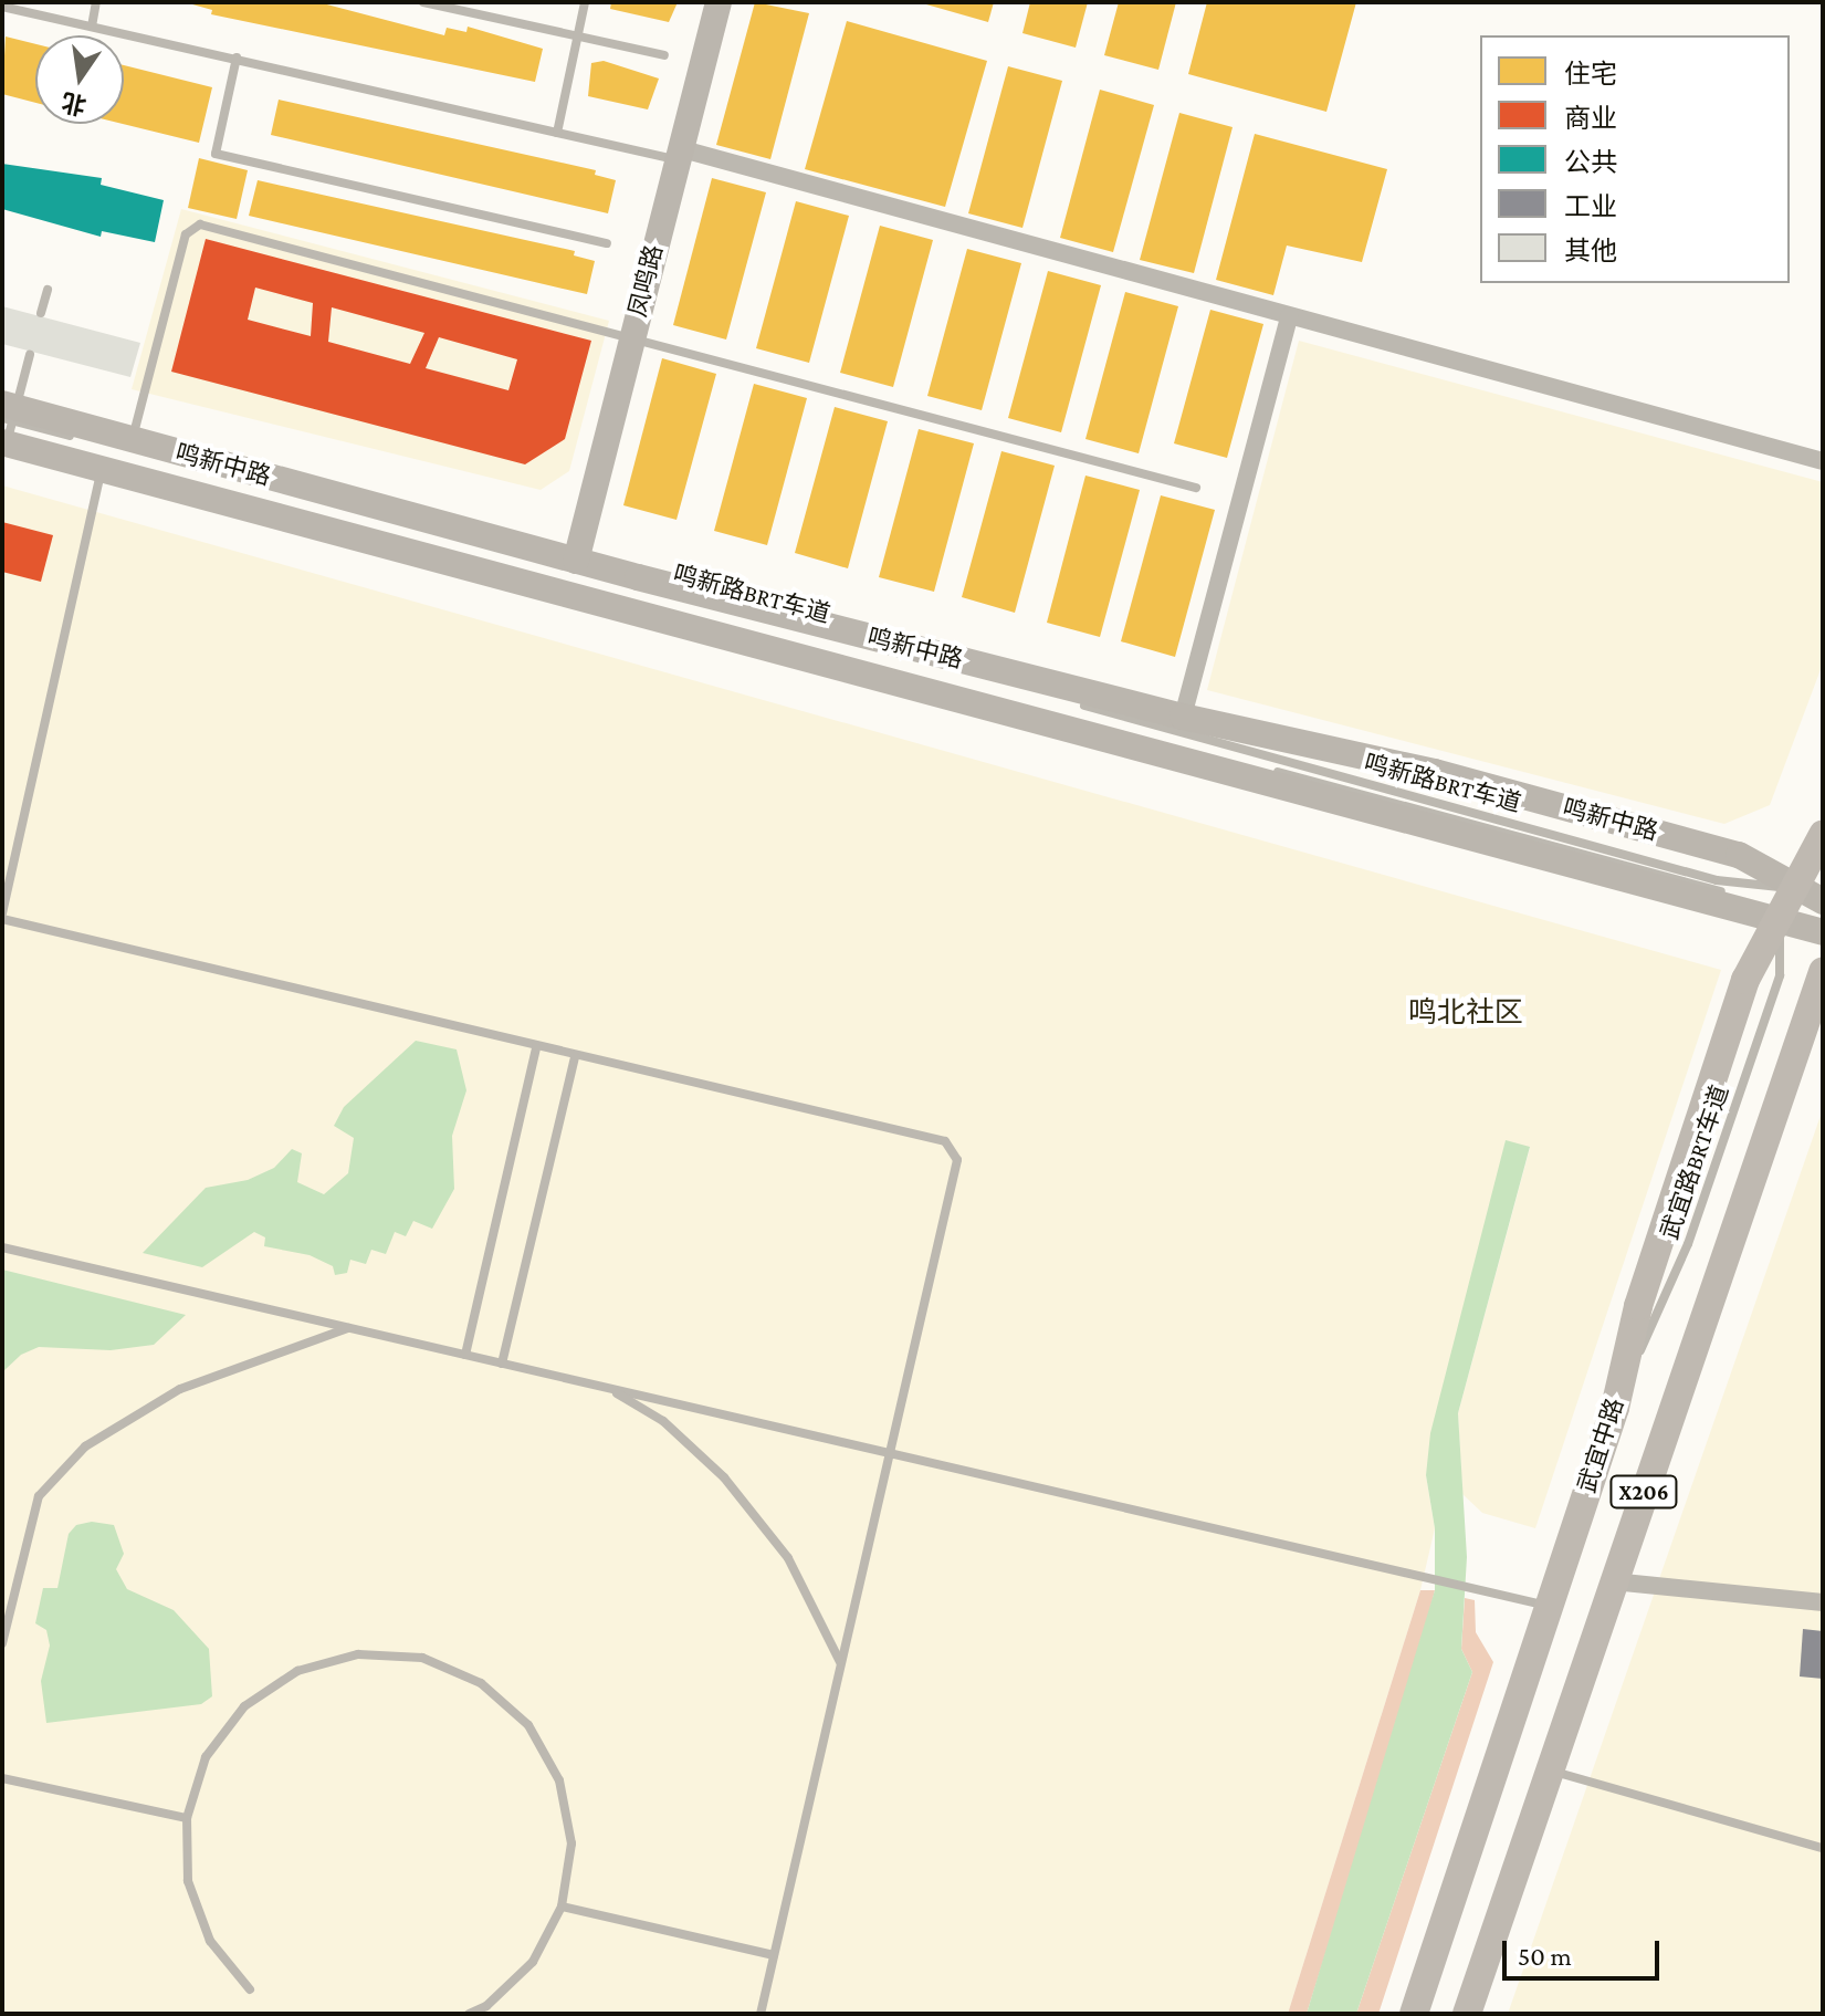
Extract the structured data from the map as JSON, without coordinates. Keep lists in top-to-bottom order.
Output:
{
  "streets": {
    "main road": [
      "凤鸣路",
      "鸣新中路",
      "武宜中路",
      "X206"
    ],
    "lane": ["鸣新路BRT车道"]
  },
  "crossings": [
    ["凤鸣路", "鸣新中路"],
    ["鸣新中路", "鸣新路BRT车道"],
    ["鸣新中路", "武宜中路"],
    ["鸣新路BRT车道", "武宜中路"]
  ],
  "districts": ["鸣北社区"],
  "legend": [
    "住宅",
    "商业",
    "公共",
    "工业",
    "其他"
  ],
  "scale_bar": "50 m",
  "north": "bottom"
}
